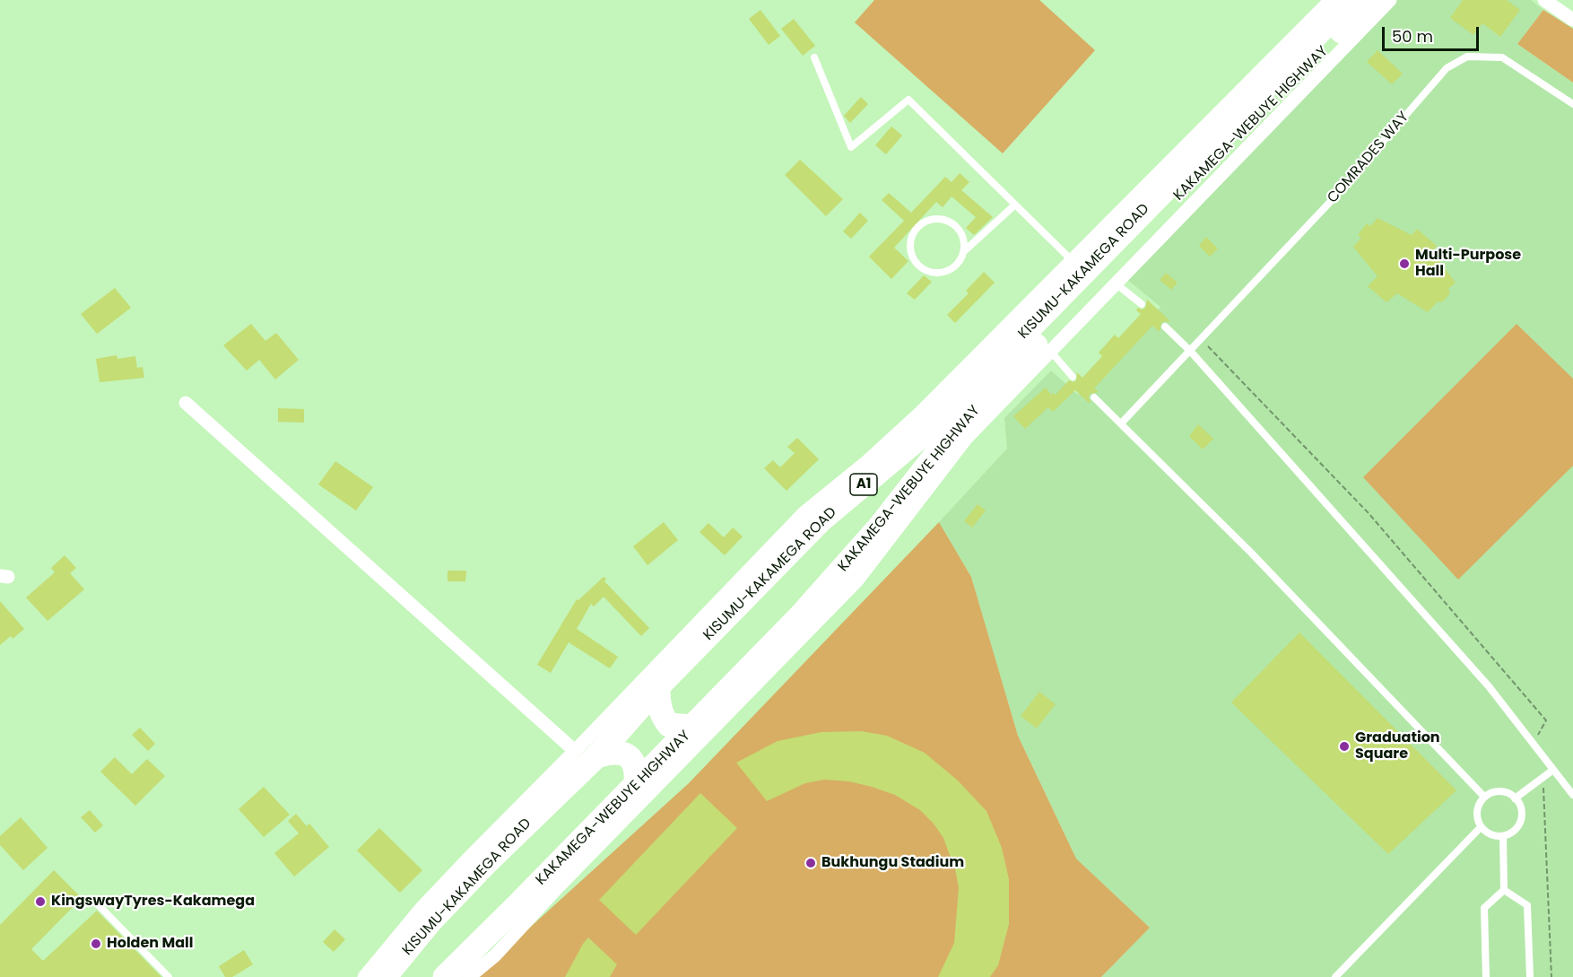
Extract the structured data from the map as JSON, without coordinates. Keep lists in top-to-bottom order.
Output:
{
  "streets": {
    "highway": ["KAKAMEGA-WEBUYE HIGHWAY", "KISUMU-KAKAMEGA ROAD", "A1"],
    "lane": ["COMRADES WAY"]
  },
  "places": [
    "Multi-Purpose Hall",
    "Graduation Square",
    "Bukhungu Stadium",
    "KingswayTyres-Kakamega",
    "Holden Mall"
  ],
  "scale_bar": "50 m"
}
